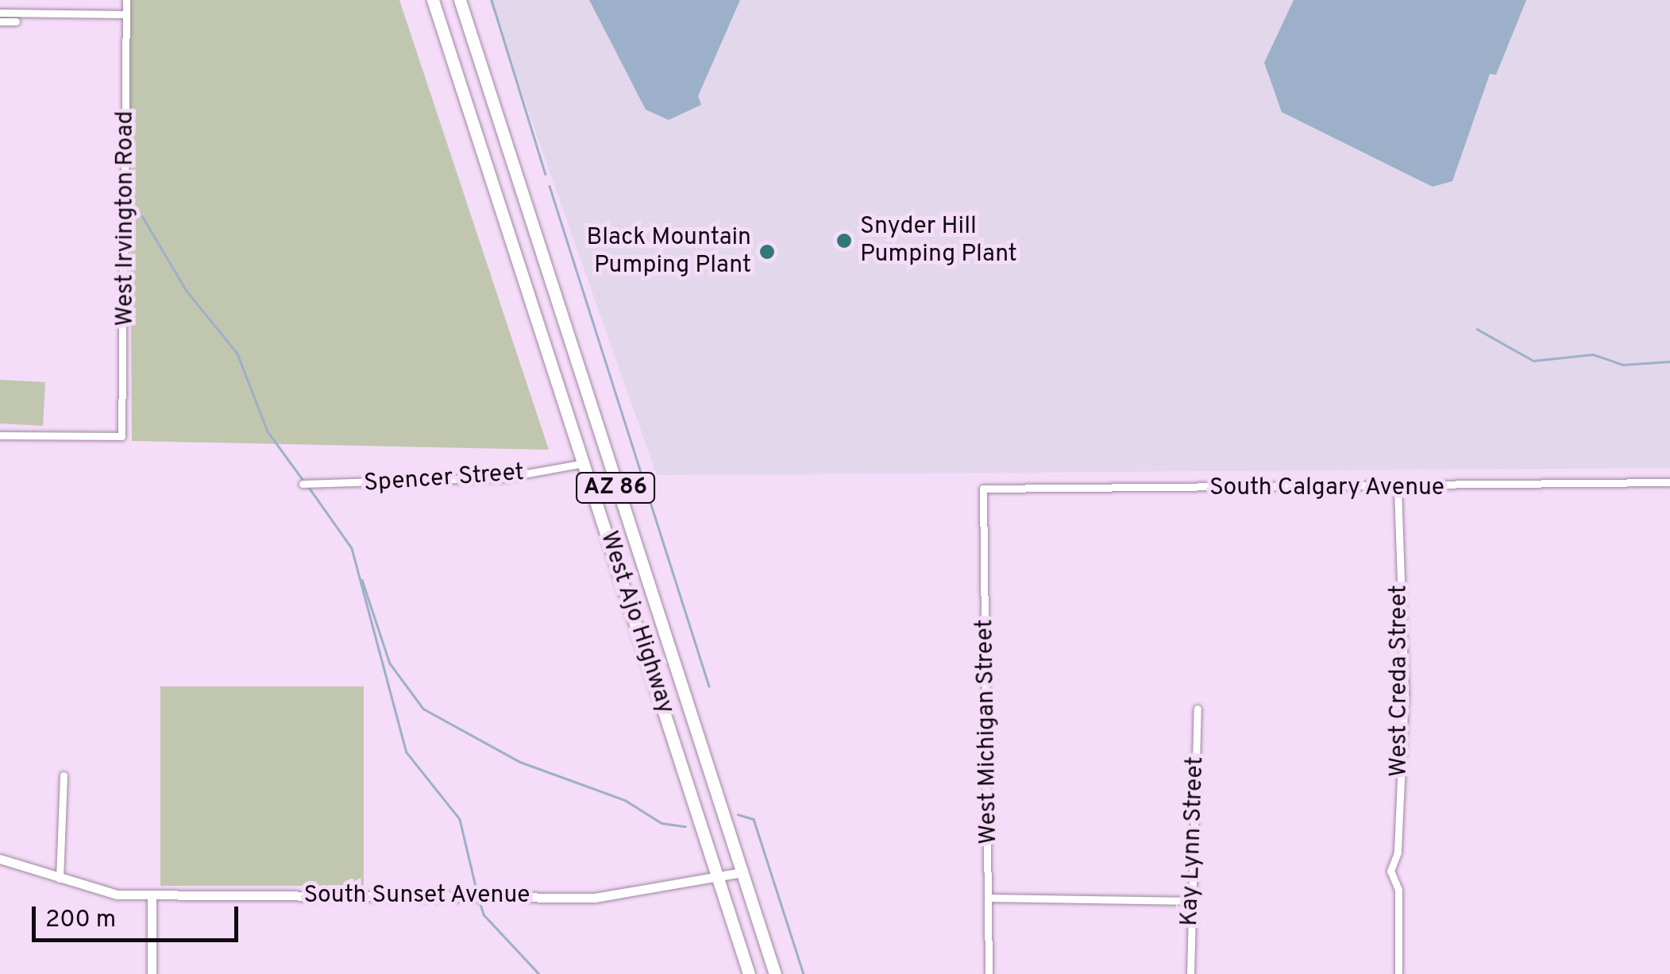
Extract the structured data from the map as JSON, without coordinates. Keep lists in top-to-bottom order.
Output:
{
  "streets": {
    "main road": ["AZ 86", "West Ajo Highway"],
    "street": [
      "West Irvington Road",
      "Spencer Street",
      "South Calgary Avenue",
      "West Creda Street",
      "West Michigan Street",
      "Kay Lynn Street",
      "South Sunset Avenue"
    ]
  },
  "crossings": [
    ["Spencer Street", "West Ajo Highway"],
    ["South Calgary Avenue", "West Creda Street"],
    ["South Calgary Avenue", "West Michigan Street"],
    ["West Ajo Highway", "South Sunset Avenue"]
  ],
  "places": ["Snyder Hill Pumping Plant", "Black Mountain Pumping Plant"],
  "scale_bar": "200 m"
}
